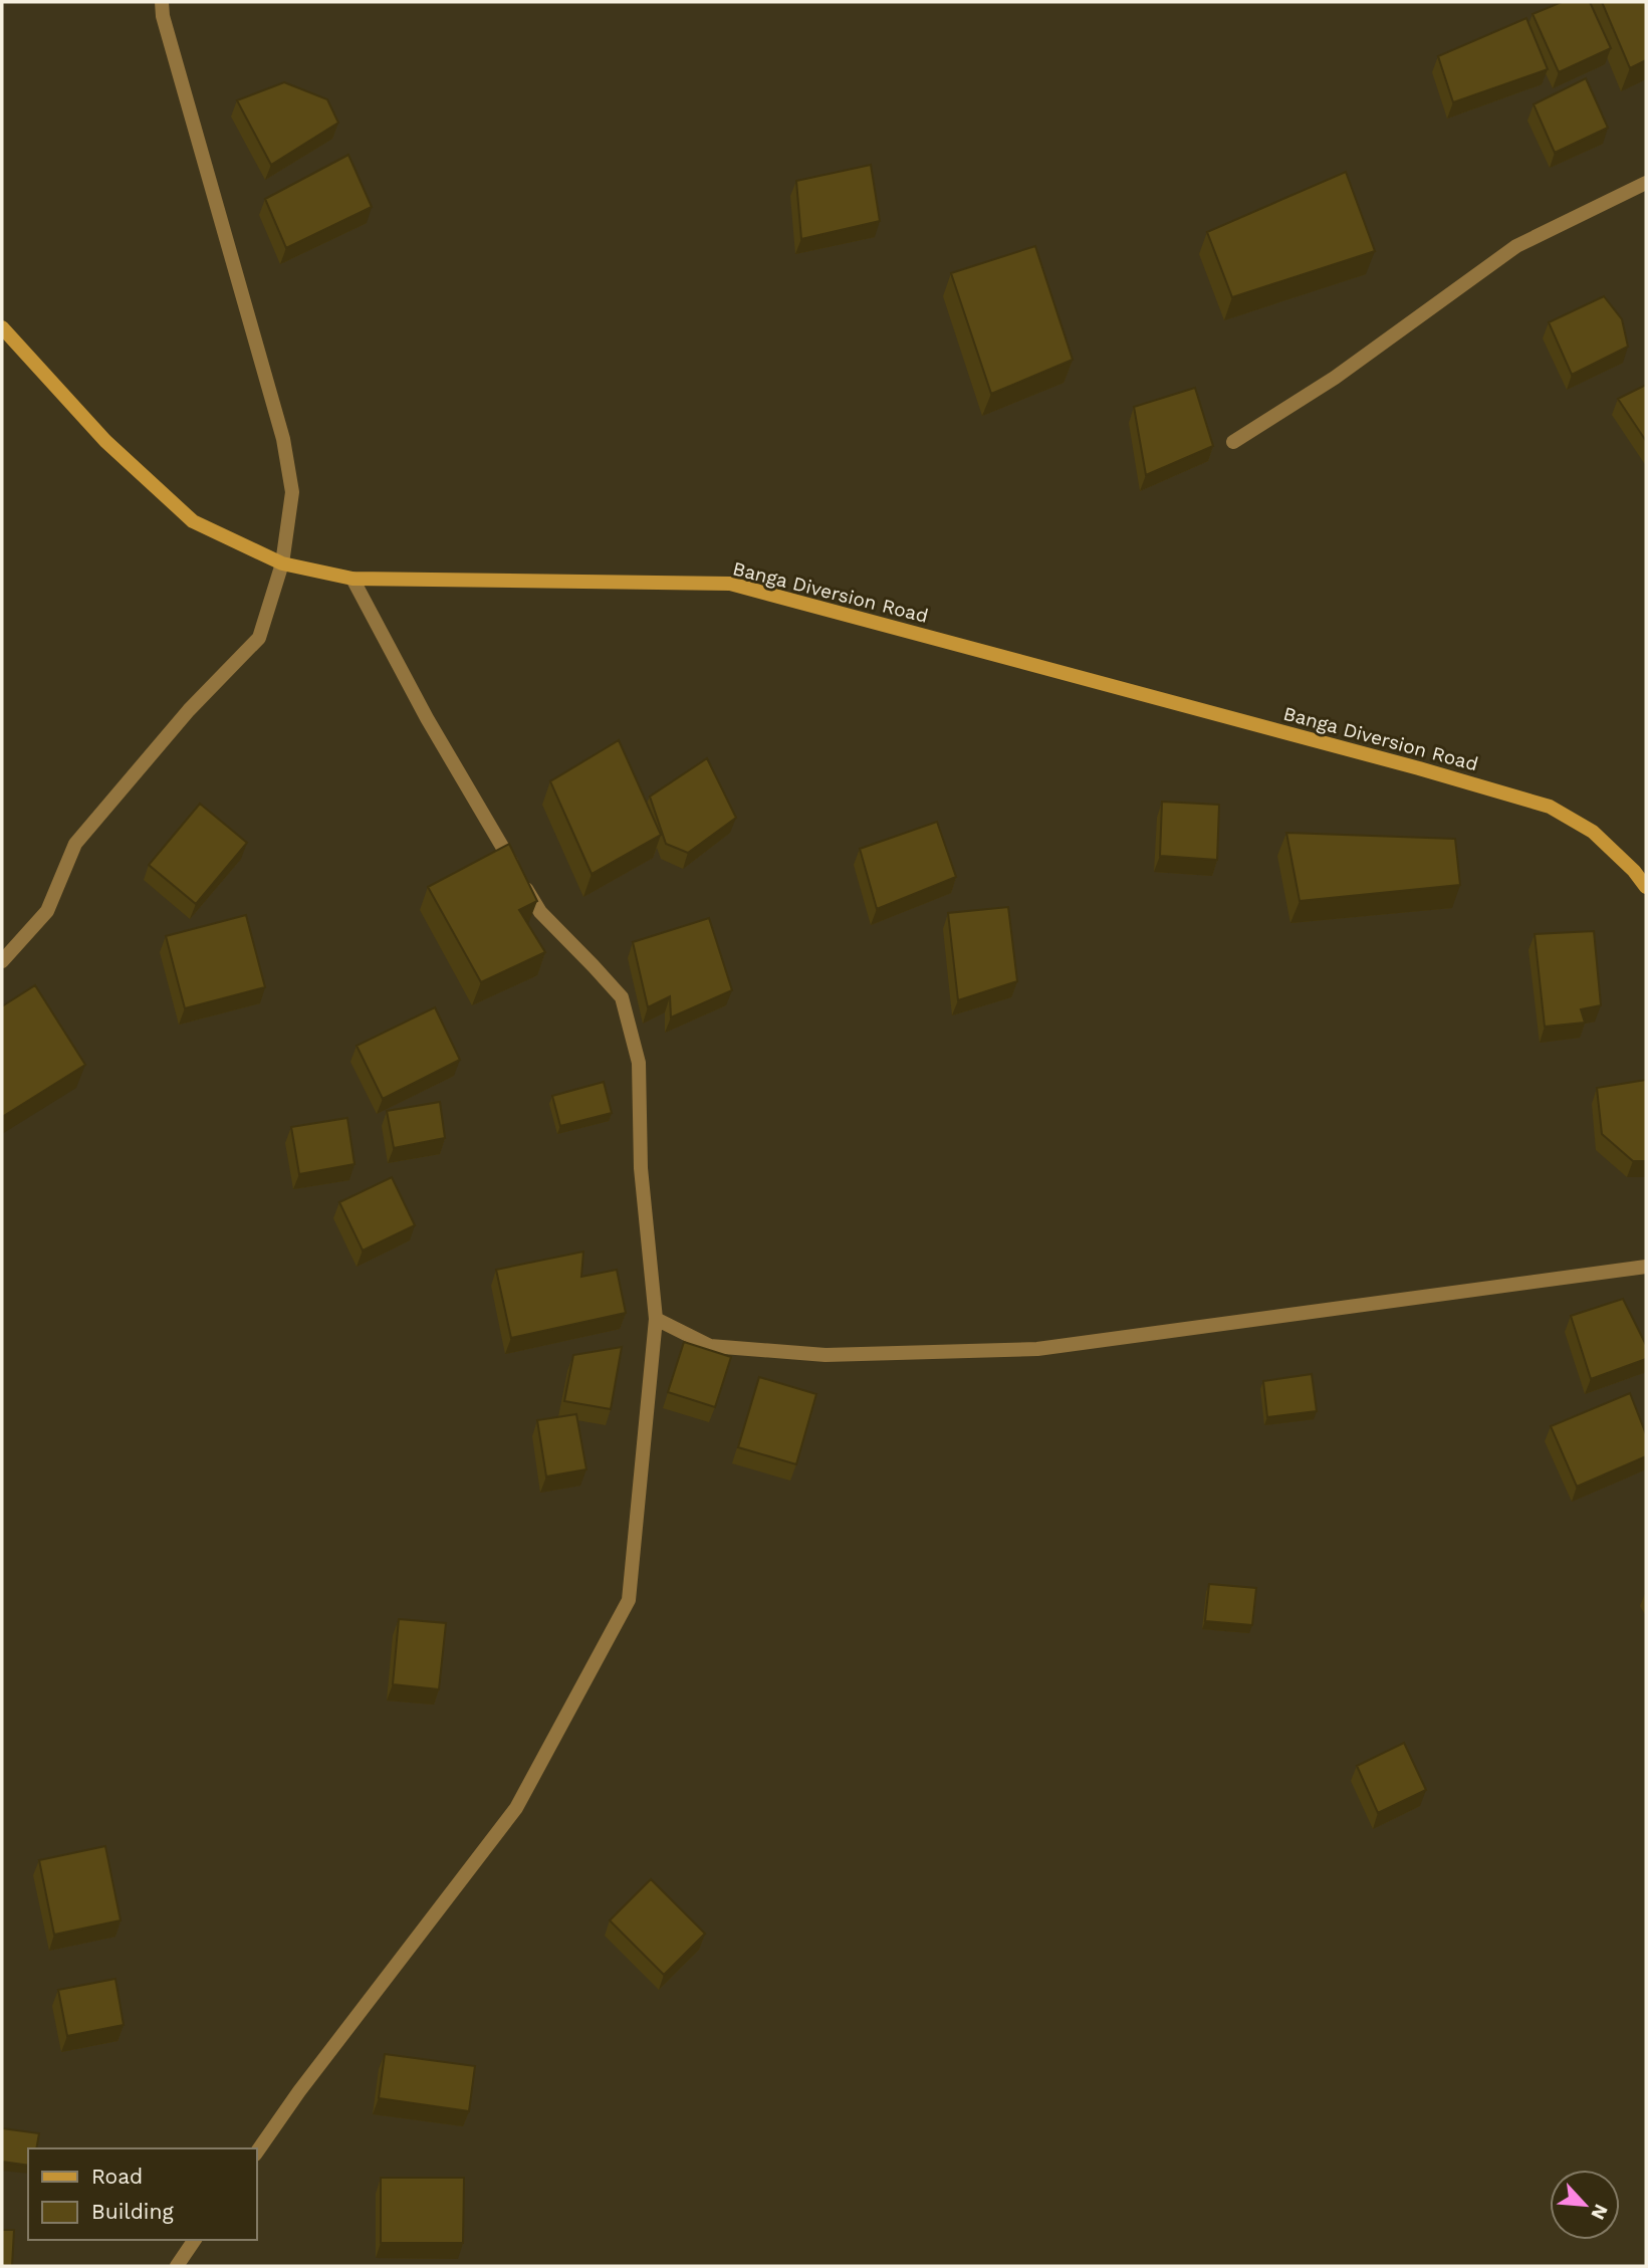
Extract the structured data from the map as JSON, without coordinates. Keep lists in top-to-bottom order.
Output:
{
  "streets": {
    "main road": ["Banga Diversion Road"]
  },
  "legend": ["Road", "Building"],
  "north": "bottom right"
}
